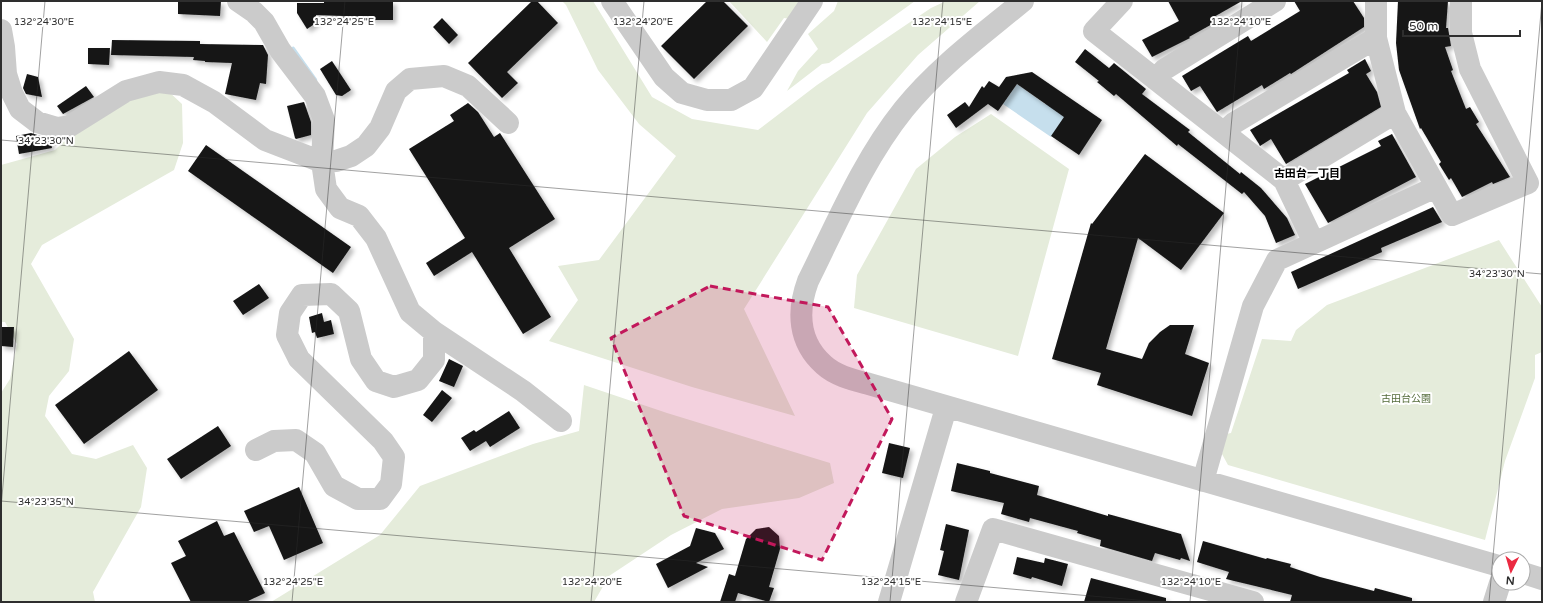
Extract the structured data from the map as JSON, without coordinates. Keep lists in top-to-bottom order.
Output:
{
  "districts": ["古田台一丁目"],
  "parks": ["古田台公園"],
  "scale_bar": "50 m",
  "north": "bottom",
  "coordinates": [
    "132°24'30\"E",
    "132°24'20\"E",
    "132°24'10\"E",
    "132°24'25\"E",
    "132°24'15\"E",
    "34°23'30\"N",
    "34°23'35\"N"
  ]
}
